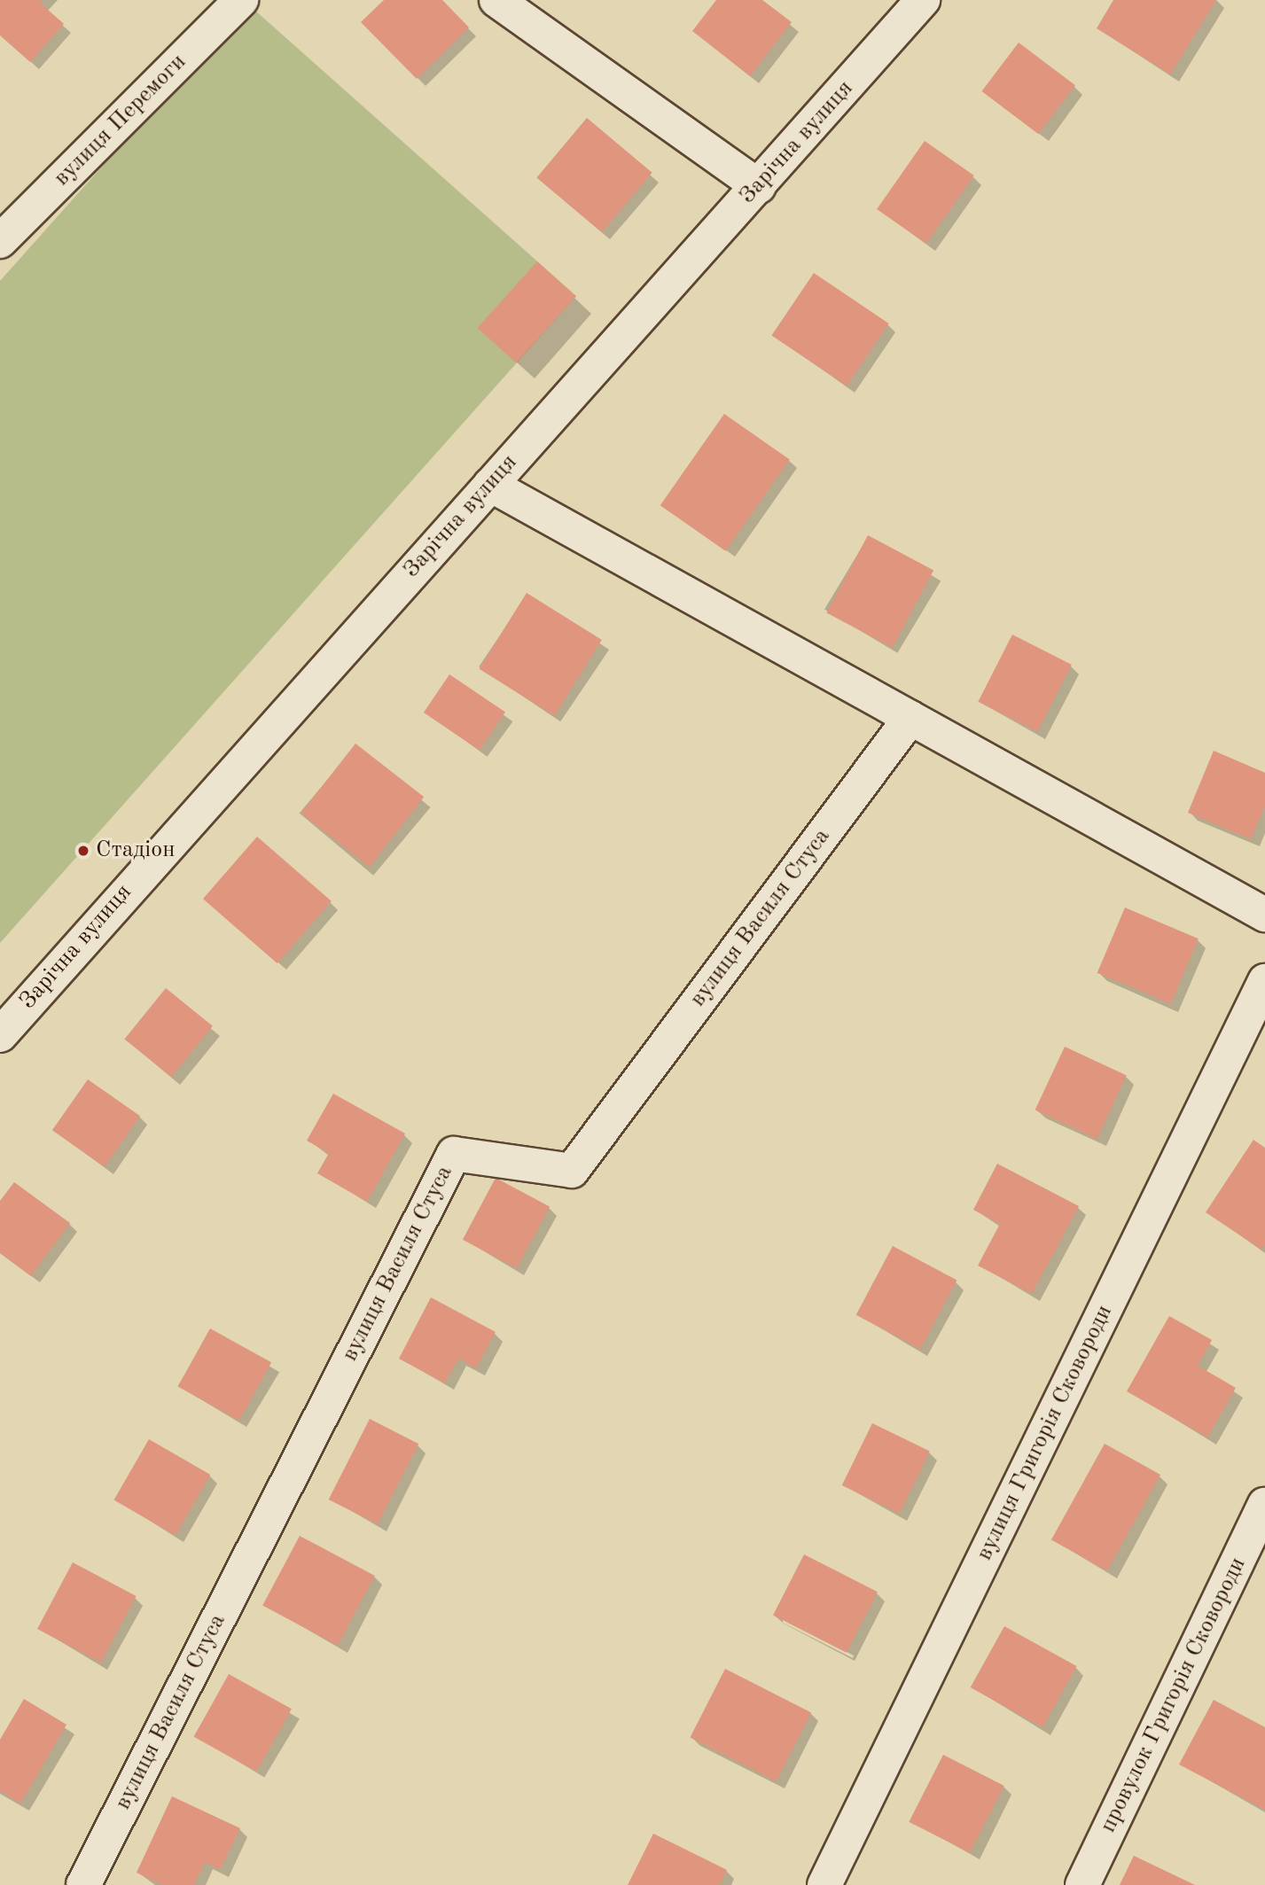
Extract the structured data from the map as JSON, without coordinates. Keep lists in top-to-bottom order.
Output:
{
  "streets": {
    "street": [
      "вулиця Перемоги",
      "Зарічна вулиця",
      "вулиця Василя Стуса",
      "вулиця Григорія Сковороди",
      "провулок Григорія Сковороди"
    ]
  },
  "places": ["Стадіон"]
}
